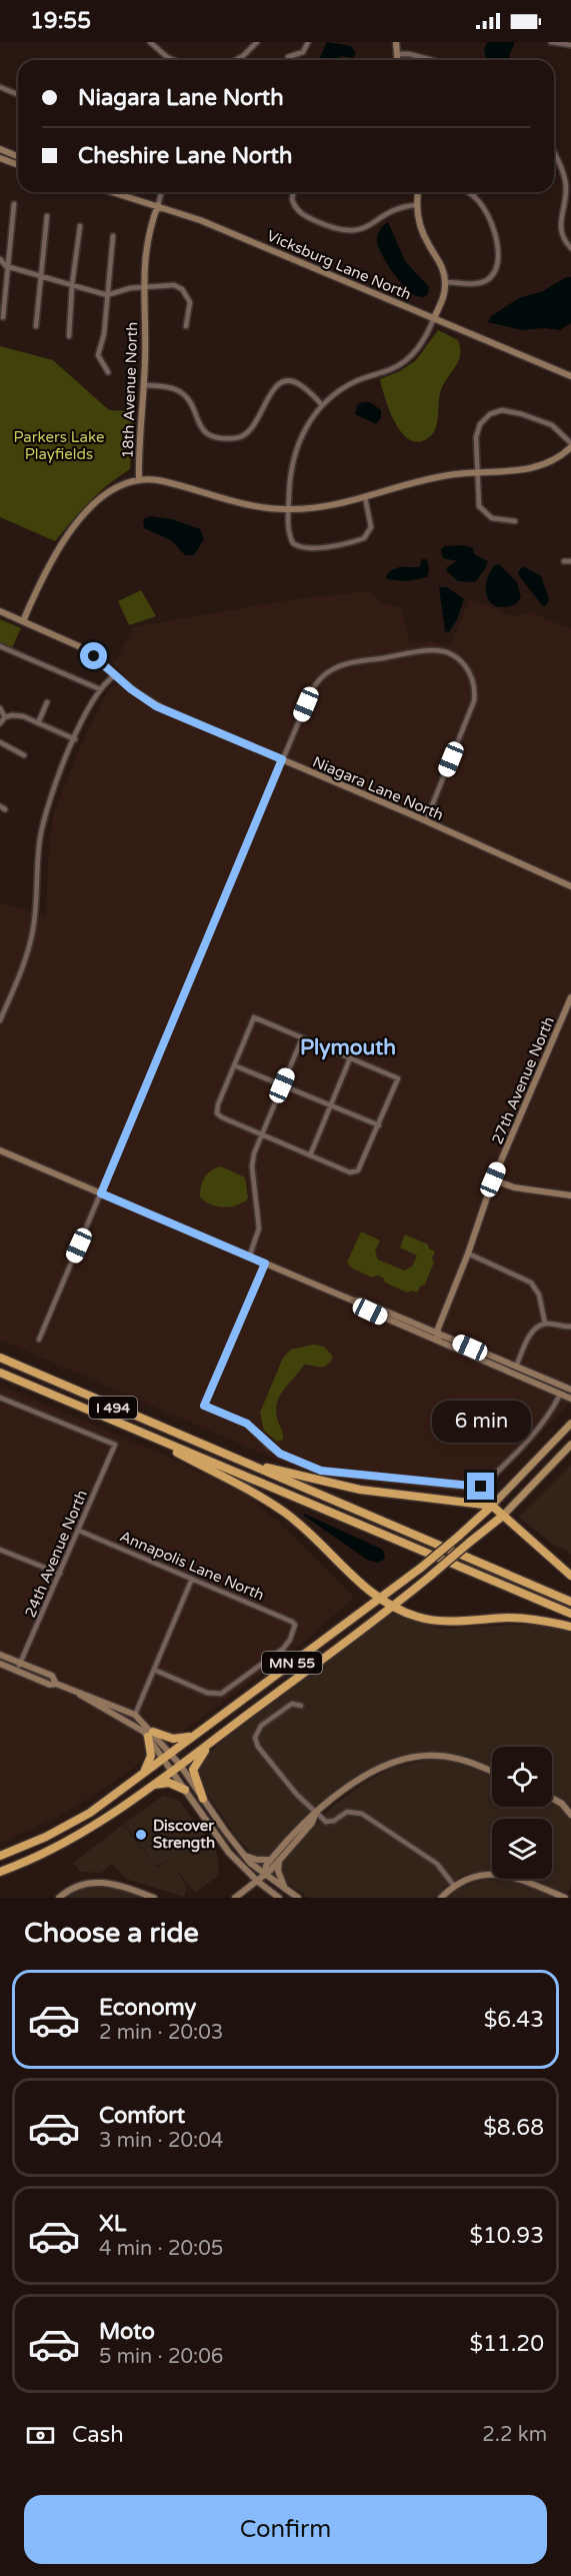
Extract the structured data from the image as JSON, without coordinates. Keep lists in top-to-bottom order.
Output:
{
  "streets": {
    "highway": ["I 494", "MN 55"],
    "street": [
      "Vicksburg Lane North",
      "18th Avenue North",
      "Niagara Lane North",
      "27th Avenue North",
      "24th Avenue North",
      "Annapolis Lane North"
    ]
  },
  "crossings": [
    ["Vicksburg Lane North", "18th Avenue North"],
    ["18th Avenue North", "Niagara Lane North"],
    ["24th Avenue North", "Annapolis Lane North"]
  ],
  "districts": ["Plymouth"],
  "parks": ["Parkers Lake Playfields"],
  "places": ["Discover Strength"],
  "page": {
    "status": "19:55",
    "banner": ["Niagara Lane North", "Cheshire Lane North"],
    "bubble": "6 min",
    "heading": "Choose a ride",
    "list": [
      {
        "name": "Economy",
        "note": "2 min · 20:03",
        "value": "$6.43"
      },
      {
        "name": "Comfort",
        "note": "3 min · 20:04",
        "value": "$8.68"
      },
      {
        "name": "XL",
        "note": "4 min · 20:05",
        "value": "$10.93"
      },
      {
        "name": "Moto",
        "note": "5 min · 20:06",
        "value": "$11.20"
      }
    ],
    "pay": ["Cash", "2.2 km"],
    "buttons": "Confirm"
  }
}
